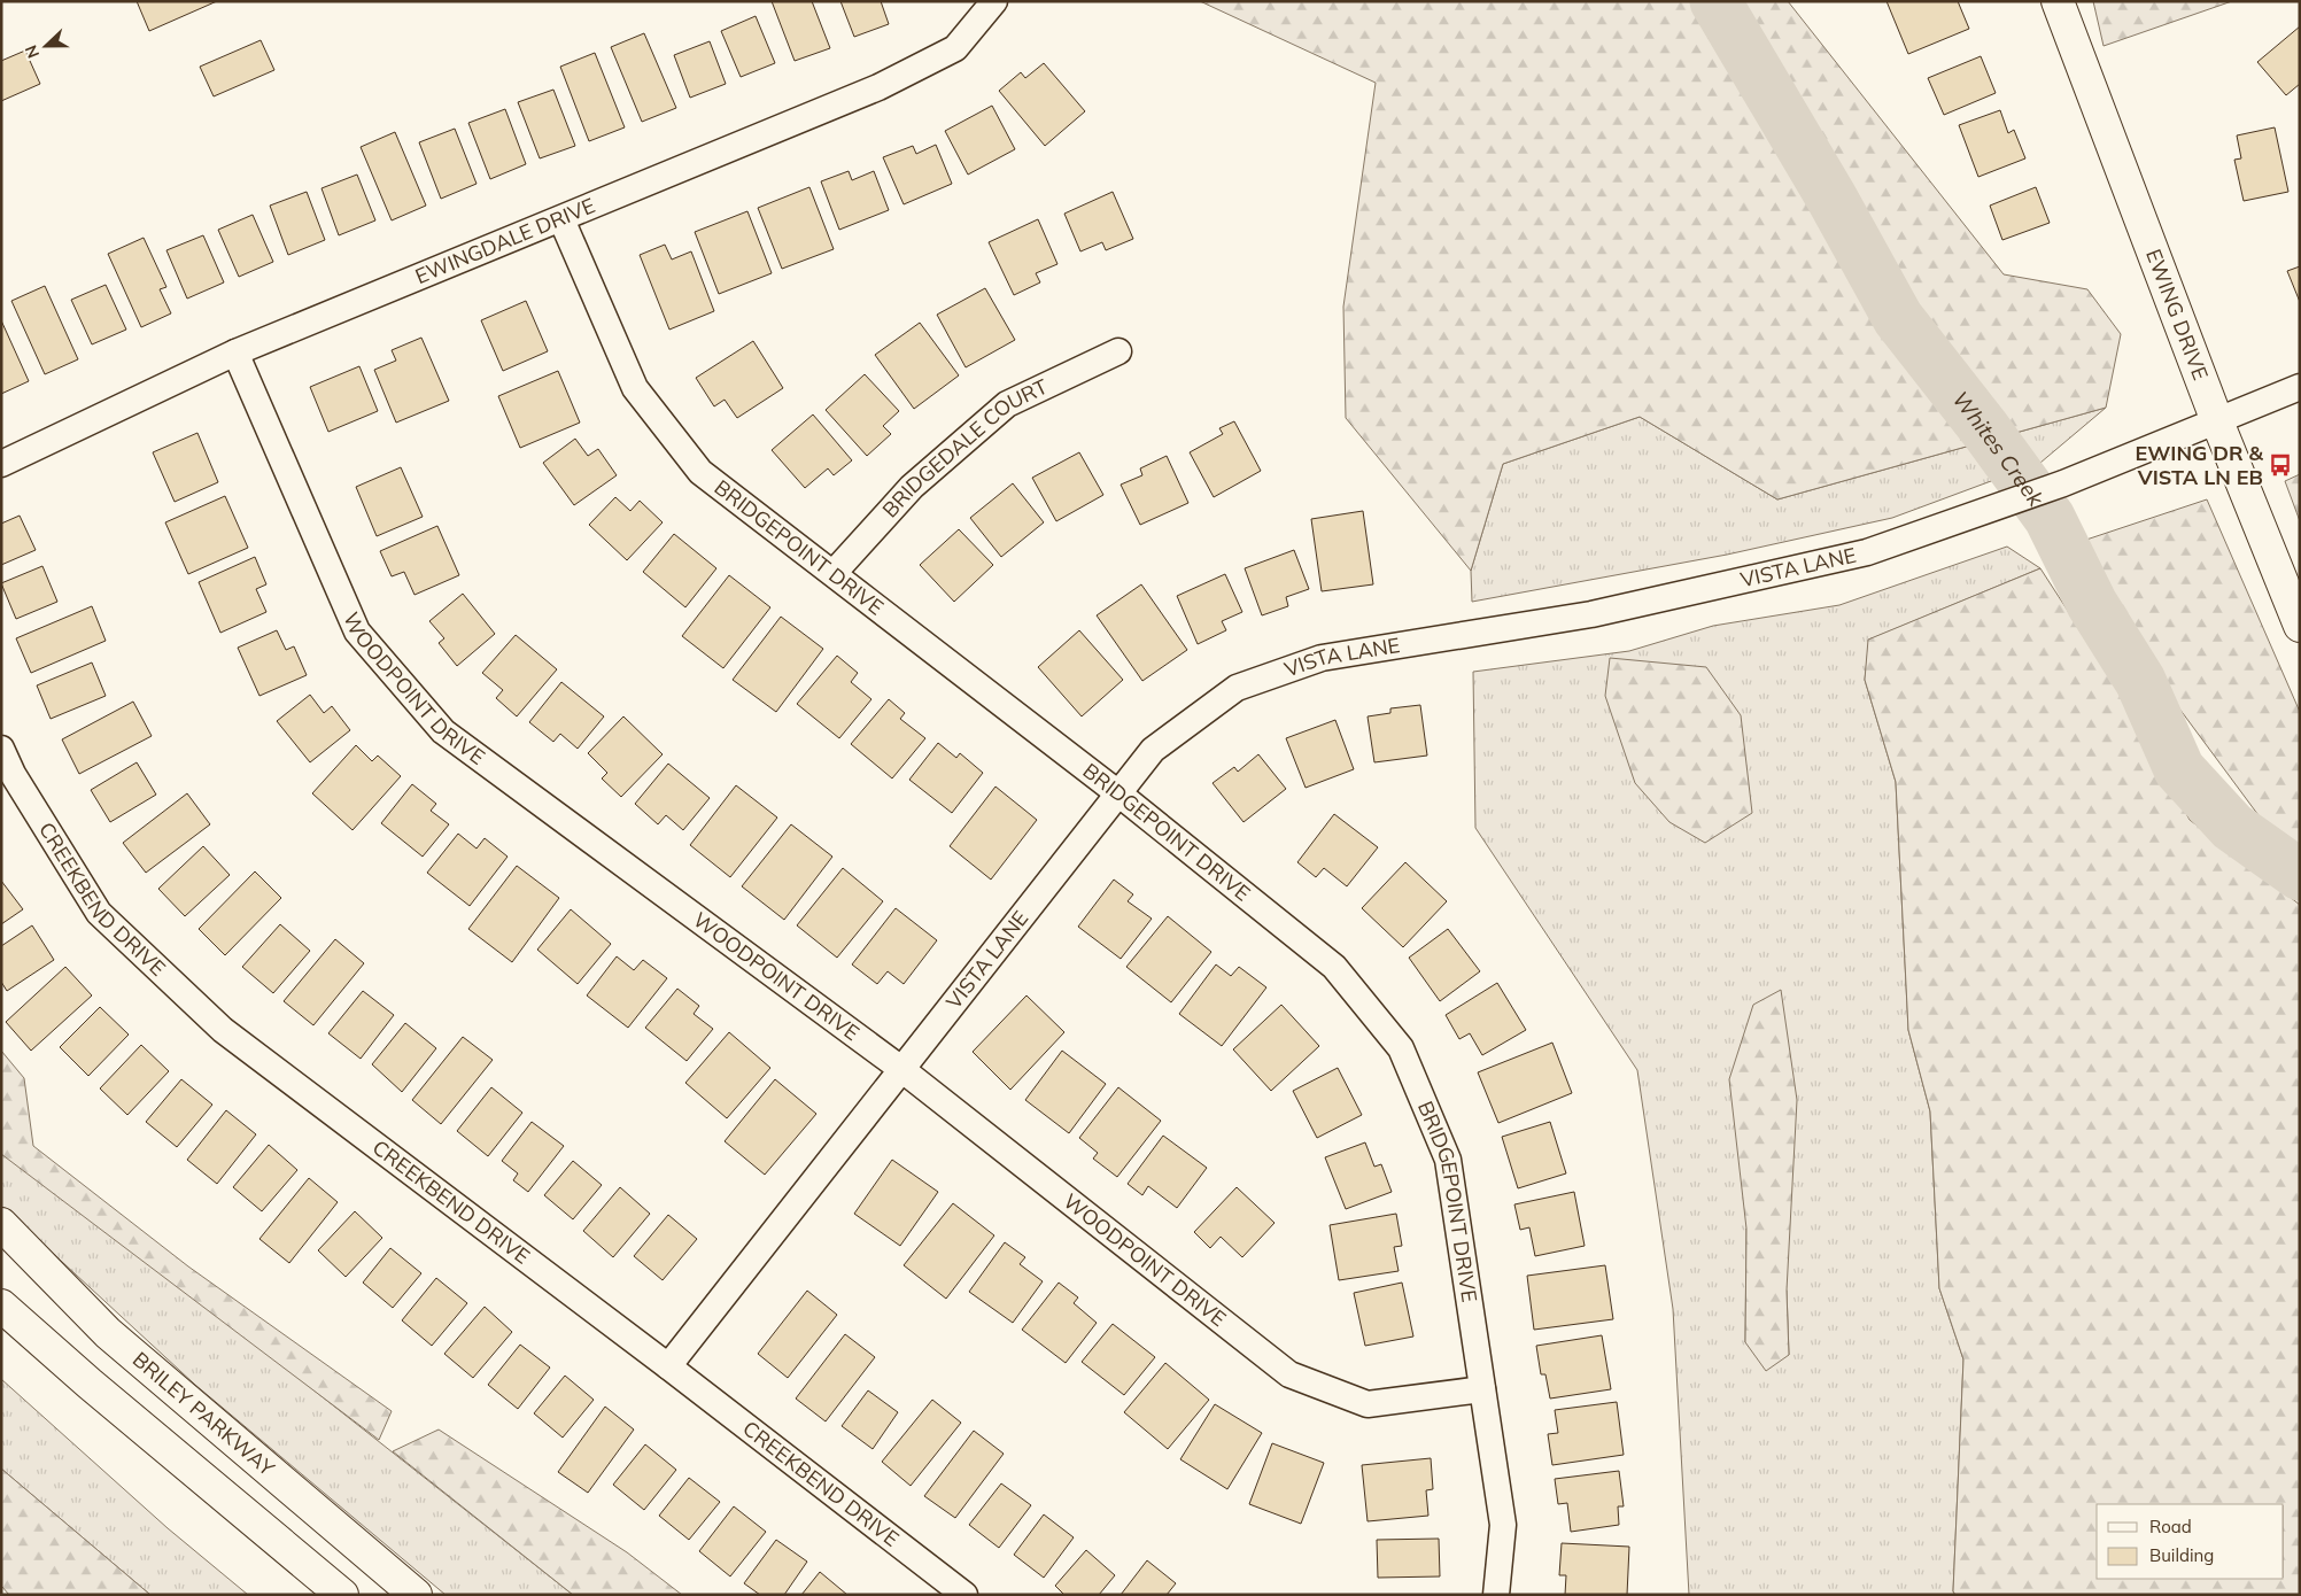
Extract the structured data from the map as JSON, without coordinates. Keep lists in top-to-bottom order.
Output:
{
  "streets": {
    "main road": ["EWING DRIVE", "BRILEY PARKWAY"],
    "street": [
      "EWINGDALE DRIVE",
      "BRIDGEDALE COURT",
      "BRIDGEPOINT DRIVE",
      "VISTA LANE",
      "WOODPOINT DRIVE",
      "CREEKBEND DRIVE"
    ]
  },
  "crossings": [
    ["EWINGDALE DRIVE", "BRIDGEPOINT DRIVE"],
    ["EWINGDALE DRIVE", "WOODPOINT DRIVE"],
    ["EWING DRIVE", "VISTA LANE"],
    ["BRIDGEDALE COURT", "BRIDGEPOINT DRIVE"],
    ["BRIDGEPOINT DRIVE", "VISTA LANE"],
    ["BRIDGEPOINT DRIVE", "WOODPOINT DRIVE"],
    ["VISTA LANE", "WOODPOINT DRIVE"],
    ["VISTA LANE", "CREEKBEND DRIVE"]
  ],
  "water": ["Whites Creek"],
  "places": {
    "bus stop": ["EWING DR & VISTA LN EB"]
  },
  "legend": ["Road", "Building"],
  "north": "left"
}
